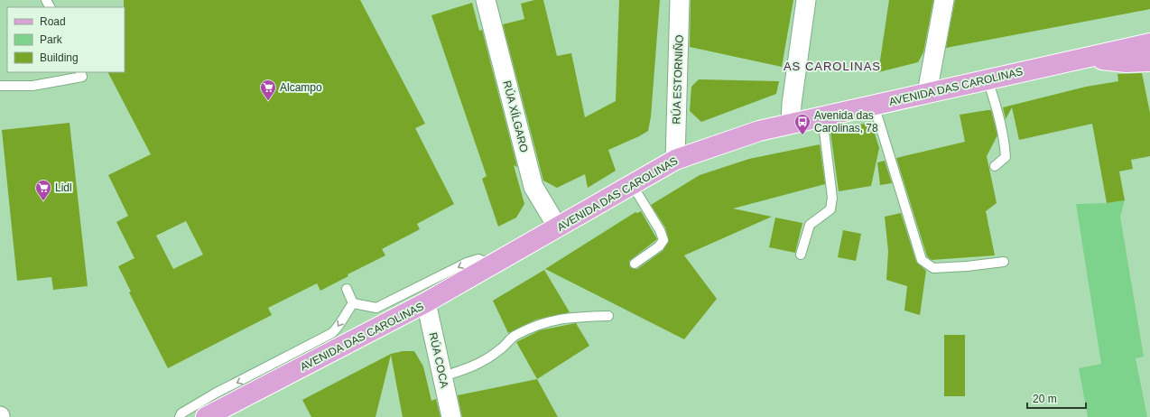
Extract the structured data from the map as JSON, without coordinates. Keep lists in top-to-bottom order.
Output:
{
  "streets": {
    "main road": ["AVENIDA DAS CAROLINAS"],
    "street": ["RÚA ESTORNIÑO", "RÚA XÍLGARO", "RÚA COCA"]
  },
  "crossings": [
    ["RÚA ESTORNIÑO", "AVENIDA DAS CAROLINAS"],
    ["AVENIDA DAS CAROLINAS", "RÚA XÍLGARO"],
    ["AVENIDA DAS CAROLINAS", "RÚA COCA"]
  ],
  "districts": ["AS CAROLINAS"],
  "places": {
    "supermarket": ["Alcampo", "Lidl"],
    "bus stop": ["Avenida das Carolinas, 78"]
  },
  "legend": ["Road", "Park", "Building"],
  "scale_bar": "20 m"
}
